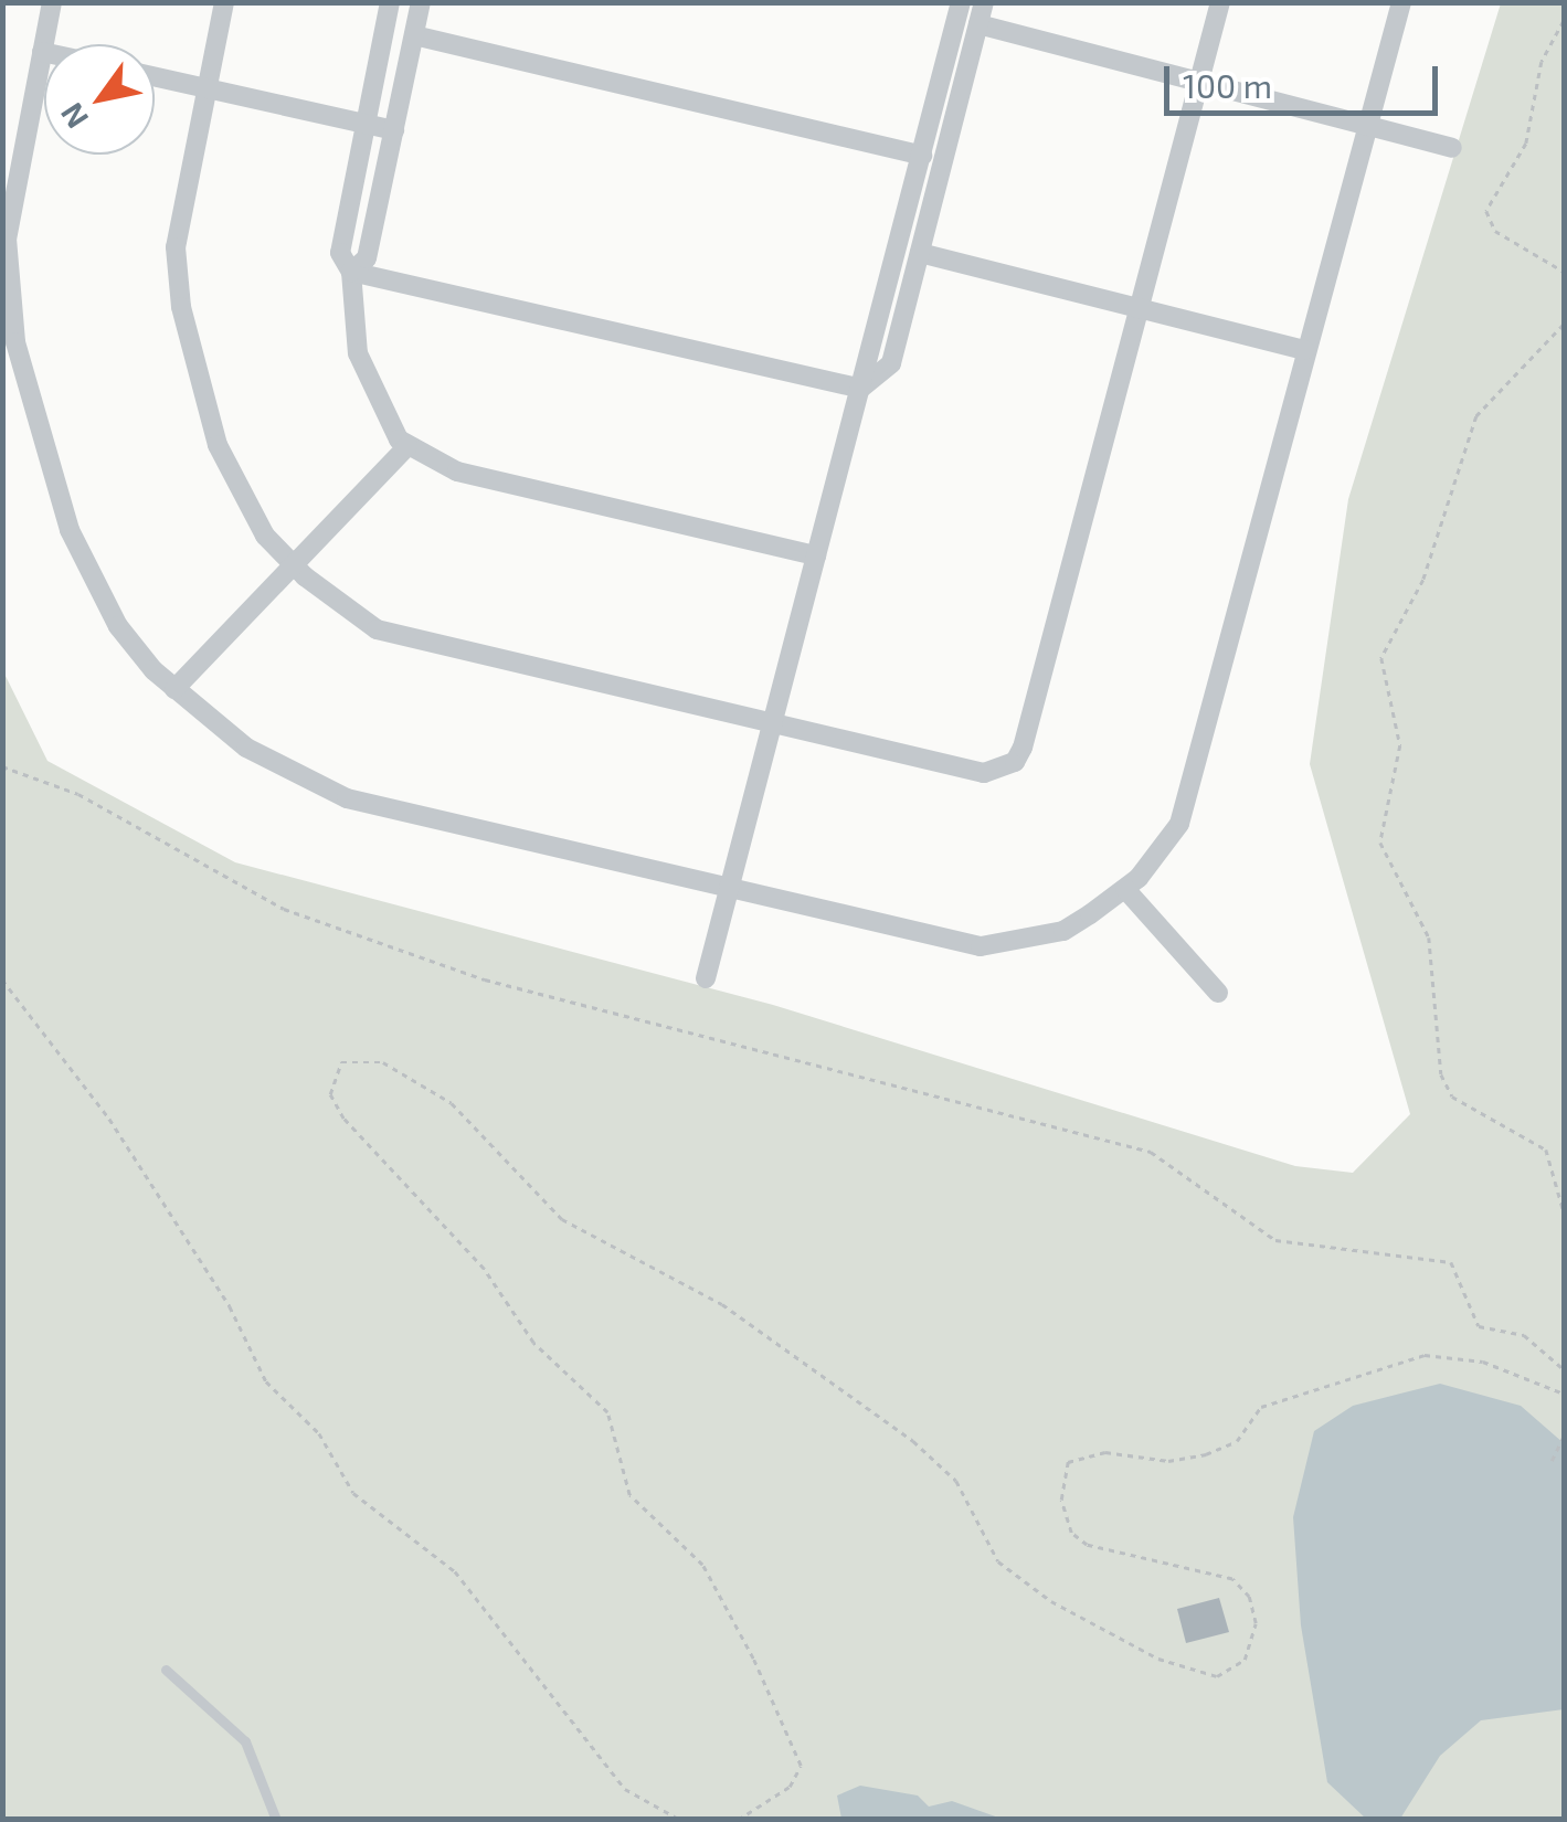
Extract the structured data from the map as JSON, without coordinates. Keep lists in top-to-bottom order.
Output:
{
  "scale_bar": "100 m",
  "north": "bottom left"
}
